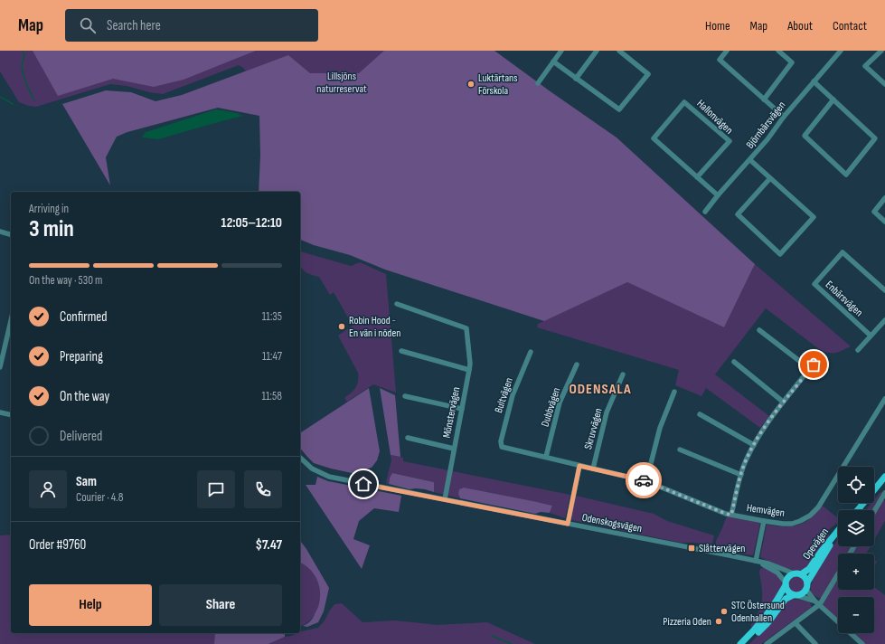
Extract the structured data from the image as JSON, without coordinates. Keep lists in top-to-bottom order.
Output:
{
  "streets": {
    "main road": ["Opevägen"],
    "street": [
      "Hallonvägen",
      "Björnbärsvägen",
      "Enbärsvägen",
      "Bultvägen",
      "Dubbvägen",
      "Mönstervägen",
      "Skruvvägen",
      "Hemvägen",
      "Odenskogsvägen"
    ]
  },
  "crossings": [
    ["Hallonvägen", "Björnbärsvägen"],
    ["Bultvägen", "Hemvägen"],
    ["Dubbvägen", "Hemvägen"],
    ["Mönstervägen", "Odenskogsvägen"],
    ["Skruvvägen", "Hemvägen"],
    ["Odenskogsvägen", "Opevägen"]
  ],
  "districts": ["ODENSALA"],
  "parks": ["Lillsjöns naturreservat"],
  "places": {
    "other": [
      "Luktärtans Förskola",
      "Robin Hood - En vän i nöden",
      "STC Östersund Odenhallen",
      "Pizzeria Oden"
    ],
    "transit": ["Slåttervägen"]
  },
  "page": {
    "header": "Map",
    "search": "Search here",
    "nav": [
      "Home",
      "Map",
      "About",
      "Contact"
    ],
    "heading": ["3 min", "Arriving in", "12:05–12:10"],
    "panel": [
      "Sam",
      "Courier · 4.8",
      "Order #9760",
      "$7.47"
    ],
    "bar": "On the way · 530 m",
    "list": [
      ["Confirmed", "11:35"],
      ["Preparing", "11:47"],
      ["On the way", "11:58"],
      "Delivered"
    ],
    "map_buttons": ["+", "−"],
    "buttons": ["Help", "Share"]
  }
}
